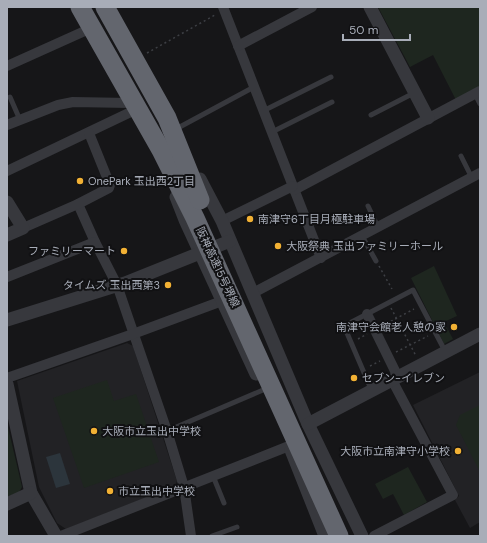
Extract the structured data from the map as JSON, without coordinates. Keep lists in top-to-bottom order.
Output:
{
  "streets": {
    "highway": ["阪神高速15号堺線"]
  },
  "places": [
    "OnePark 玉出西2丁目",
    "南津守6丁目月極駐車場",
    "大阪祭典 玉出ファミリーホール",
    "ファミリーマート",
    "タイムズ 玉出西第3",
    "南津守会館老人憩の家",
    "セブン-イレブン",
    "大阪市立玉出中学校",
    "大阪市立南津守小学校",
    "市立玉出中学校"
  ],
  "scale_bar": "50 m"
}
